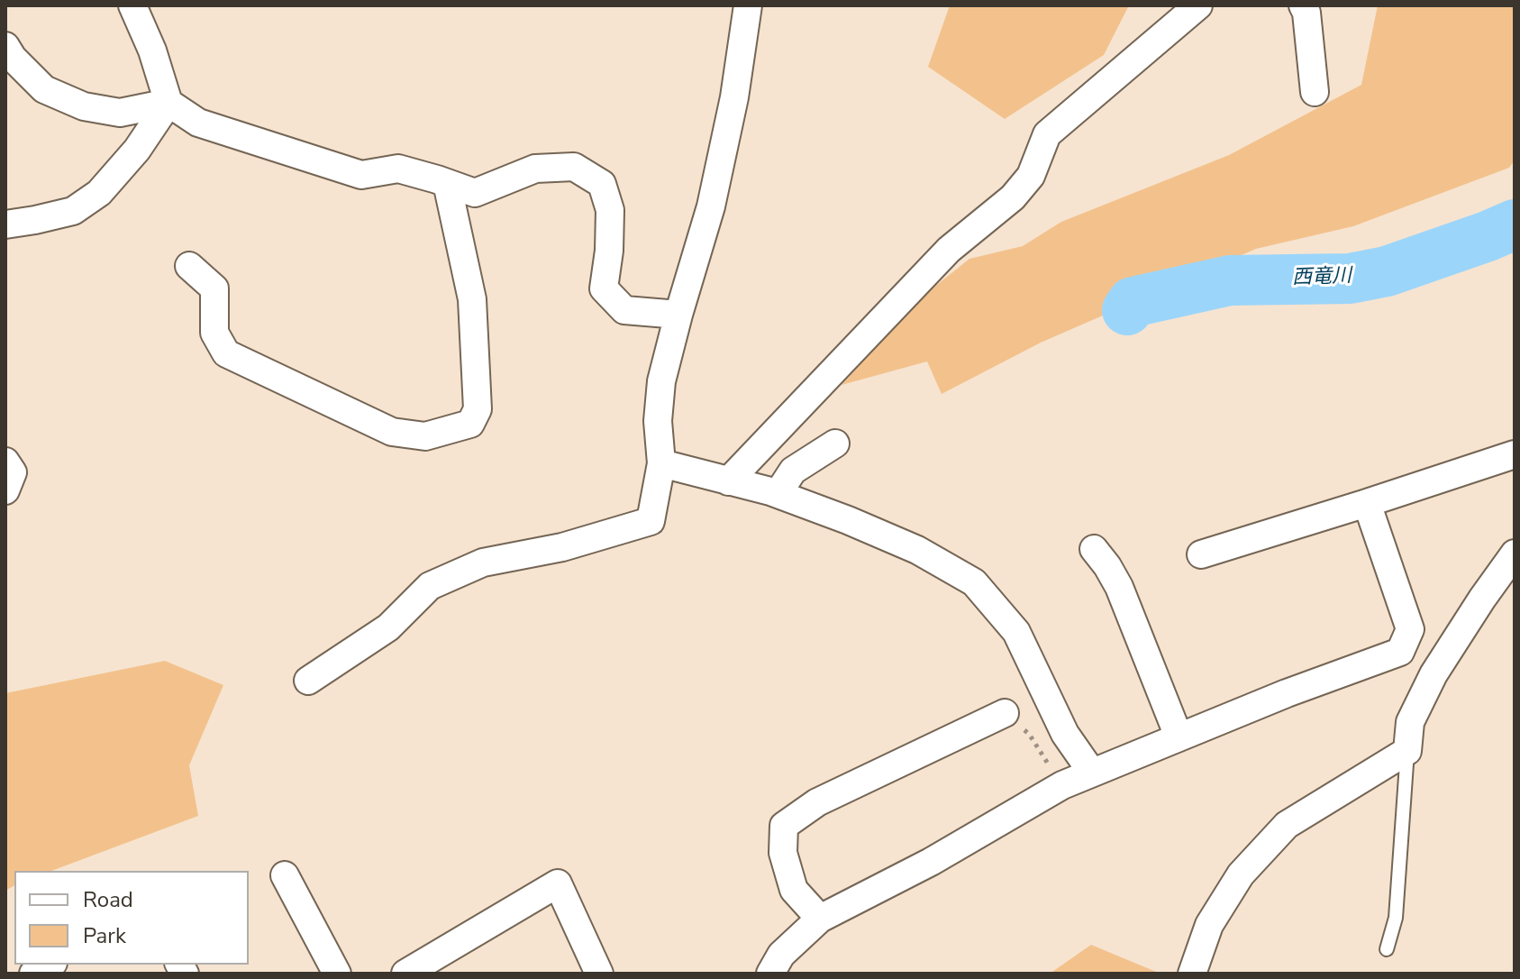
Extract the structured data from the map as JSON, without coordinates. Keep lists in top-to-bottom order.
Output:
{
  "water": ["西竜川"],
  "legend": ["Road", "Park"]
}
